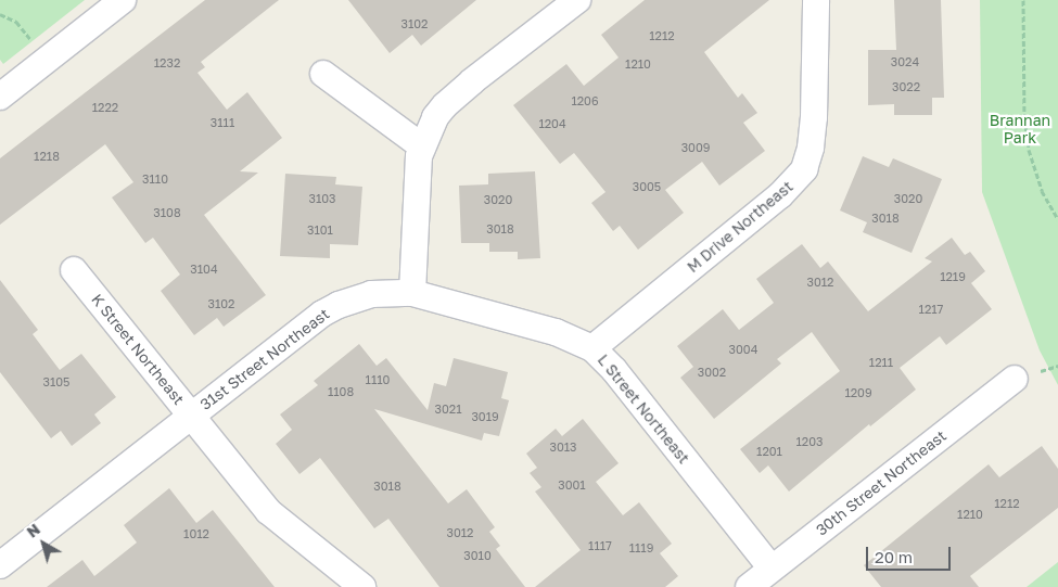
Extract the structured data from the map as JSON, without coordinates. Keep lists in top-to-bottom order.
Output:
{
  "streets": {
    "street": [
      "M Drive Northeast",
      "K Street Northeast",
      "31st Street Northeast",
      "L Street Northeast",
      "30th Street Northeast"
    ]
  },
  "crossings": [
    ["M Drive Northeast", "L Street Northeast"],
    ["K Street Northeast", "31st Street Northeast"],
    ["31st Street Northeast", "L Street Northeast"],
    ["L Street Northeast", "30th Street Northeast"]
  ],
  "parks": ["Brannan Park"],
  "house_numbers": [
    "3102",
    "1212",
    "3024",
    "1232",
    "1210",
    "3022",
    "1206",
    "1222",
    "3111",
    "1204",
    "3009",
    "1218",
    "3110",
    "3005",
    "3103",
    "3020",
    "3020",
    "3108",
    "3018",
    "3018",
    "3101",
    "3104",
    "1219",
    "3012",
    "3102",
    "1217",
    "3004",
    "1211",
    "3002",
    "1110",
    "3105",
    "1108",
    "1209",
    "3021",
    "3019",
    "1203",
    "3013",
    "1201",
    "3001",
    "3018",
    "1212",
    "1210",
    "3012",
    "1012",
    "1117",
    "1119",
    "3010"
  ],
  "scale_bar": "20 m",
  "north": "top left"
}
